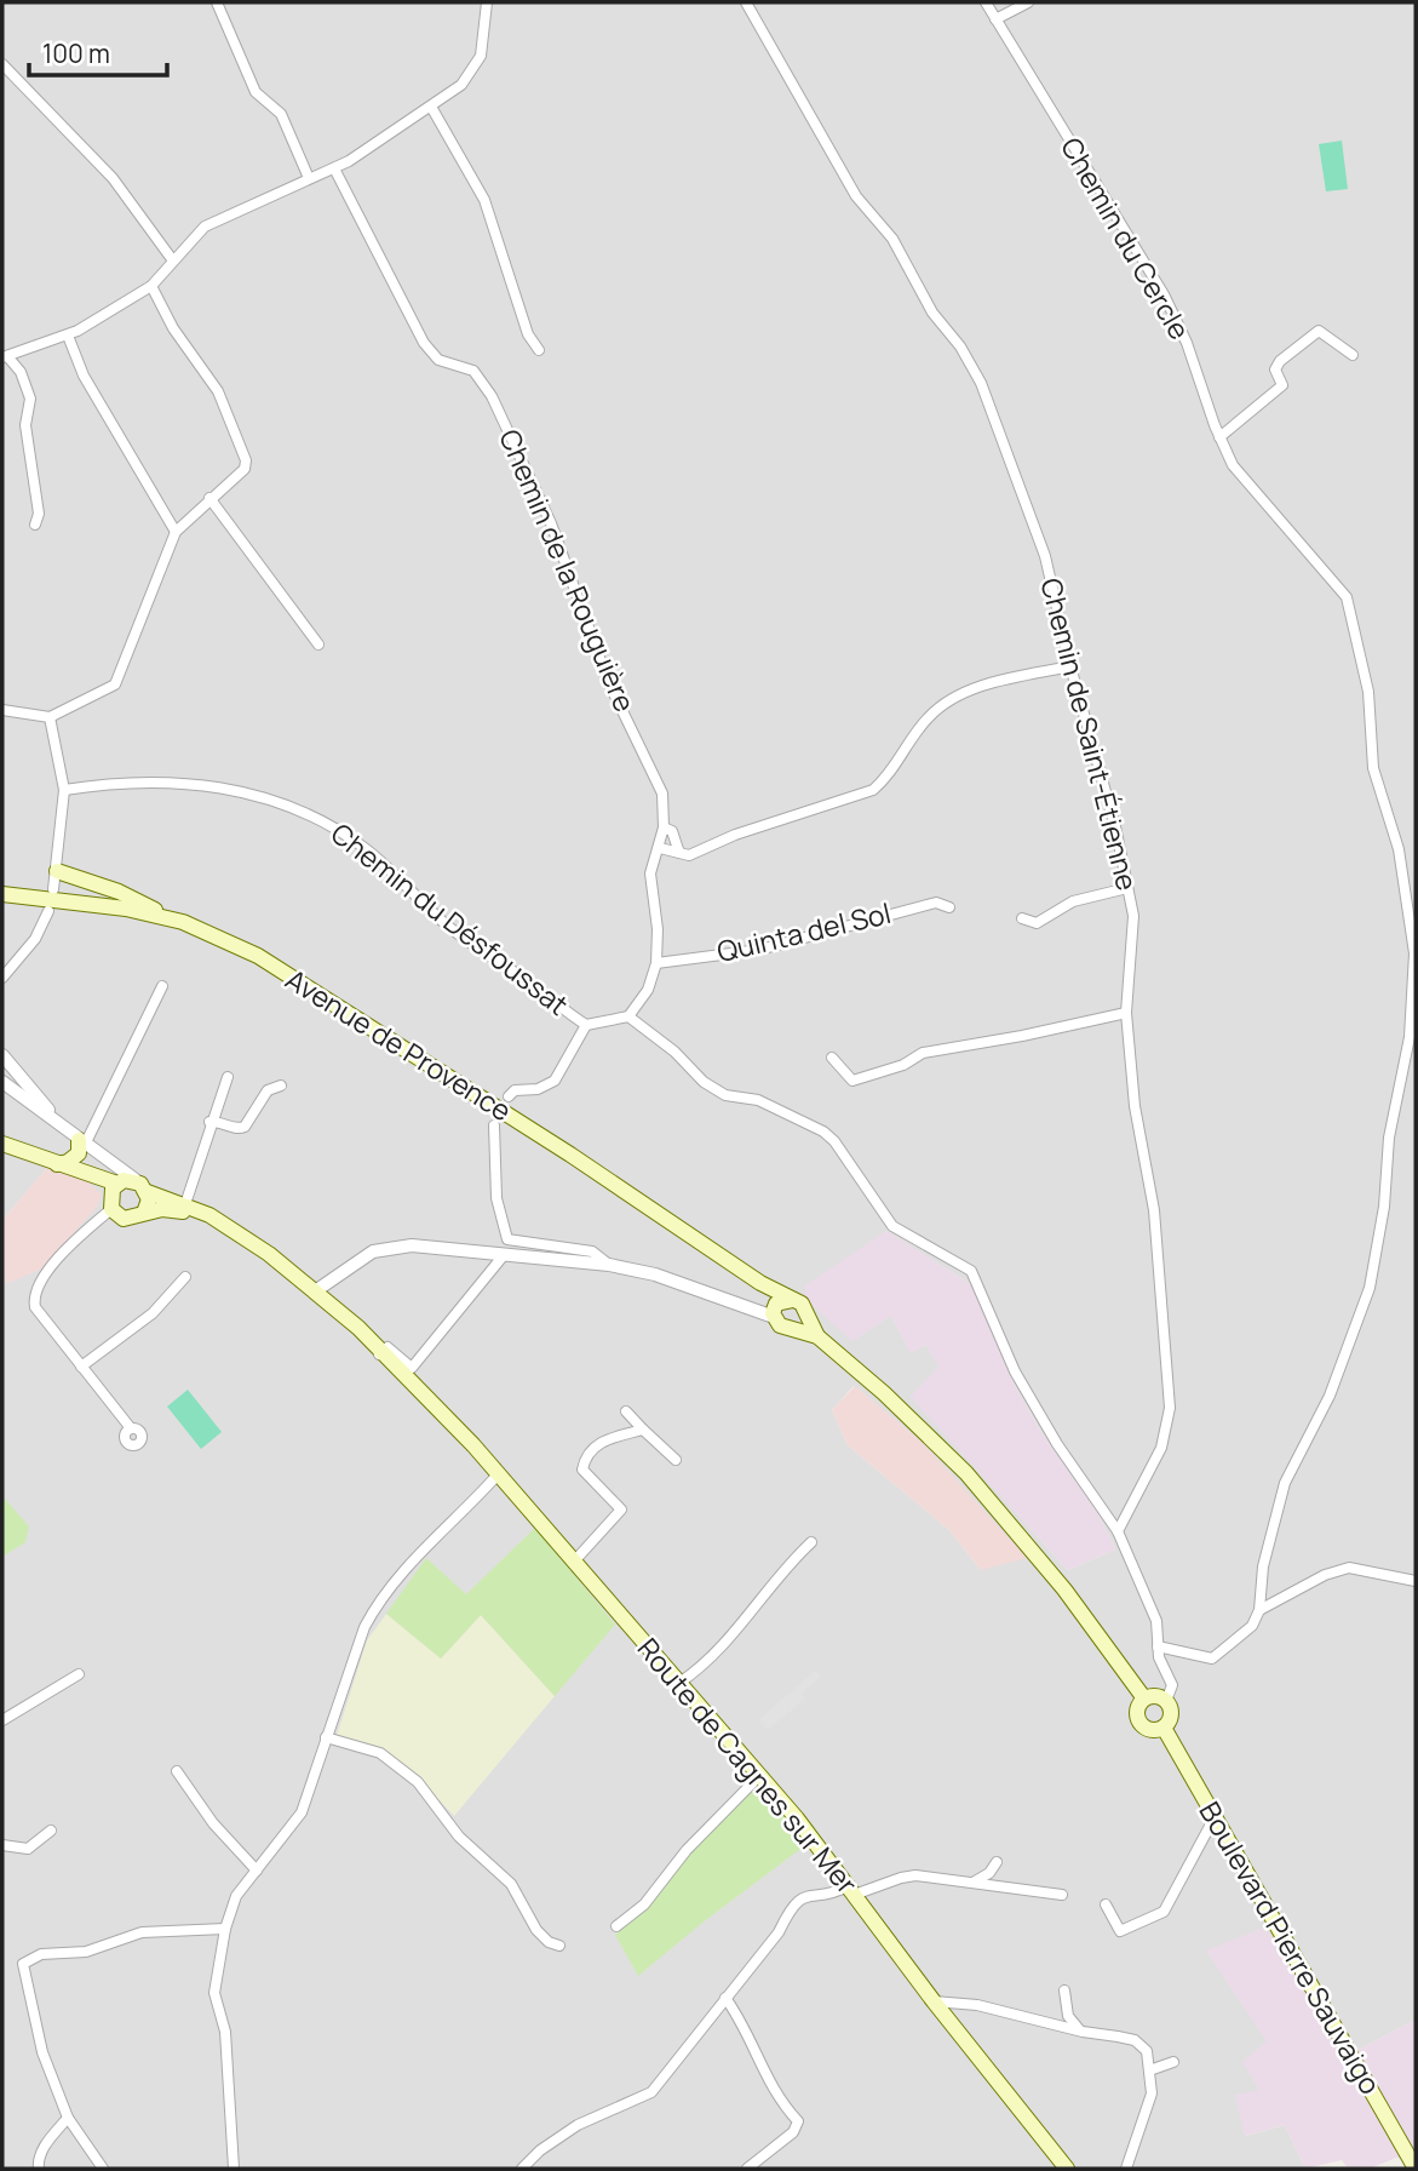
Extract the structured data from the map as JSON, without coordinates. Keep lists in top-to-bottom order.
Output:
{
  "streets": {
    "main road": ["Avenue de Provence", "Route de Cagnes sur Mer", "Boulevard Pierre Sauvaigo"],
    "street": [
      "Chemin du Cercle",
      "Chemin de la Rouguière",
      "Chemin de Saint-Étienne",
      "Chemin du Désfoussat",
      "Quinta del Sol"
    ]
  },
  "crossings": [
    ["Chemin de la Rouguière", "Chemin du Désfoussat"],
    ["Chemin de la Rouguière", "Quinta del Sol"]
  ],
  "scale_bar": "100 m"
}
